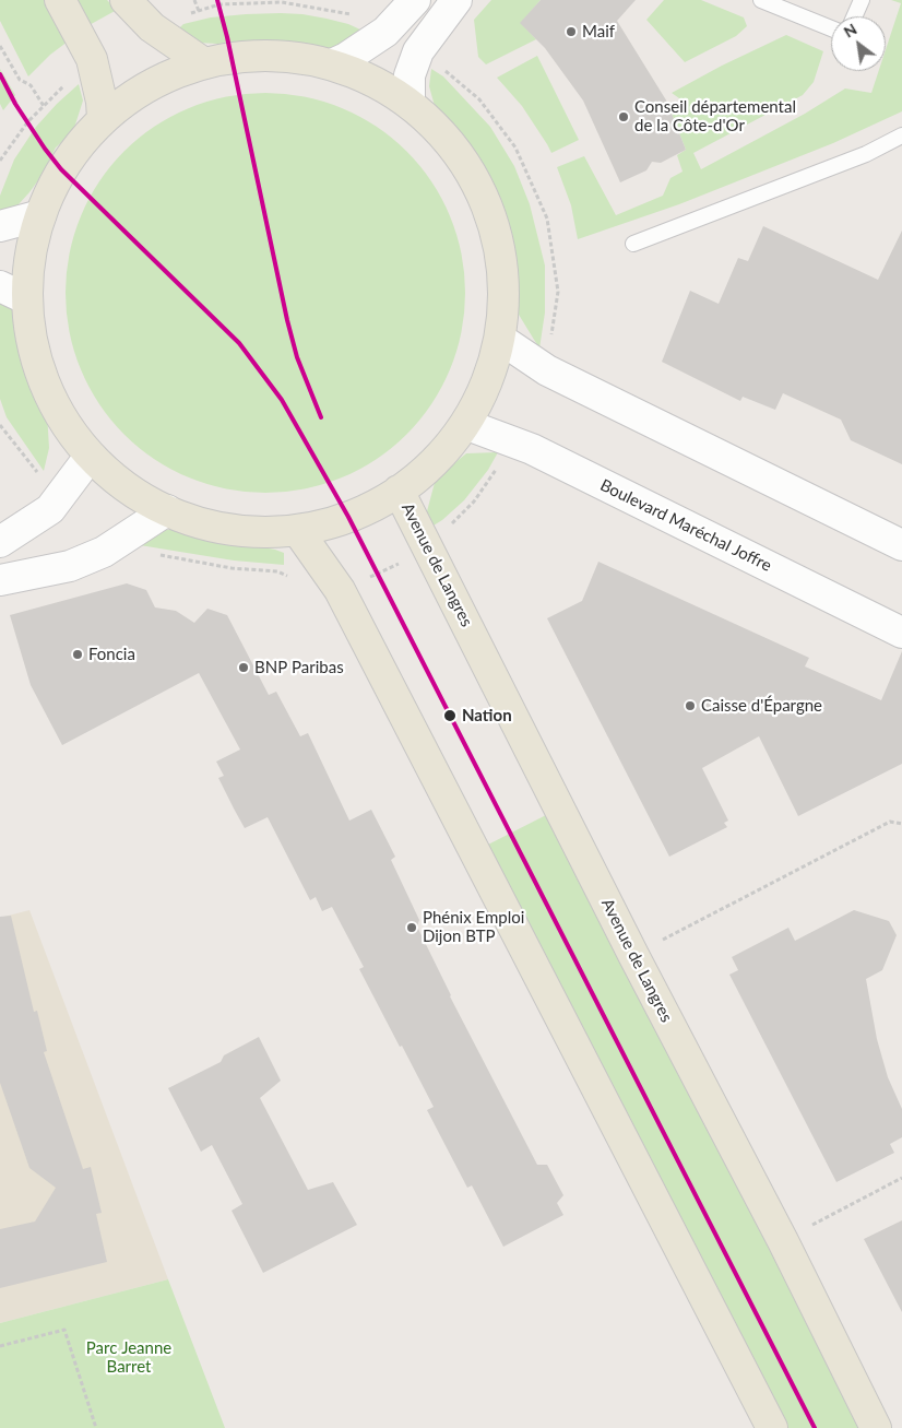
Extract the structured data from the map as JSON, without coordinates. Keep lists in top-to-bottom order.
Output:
{
  "streets": {
    "main road": ["Boulevard Maréchal Joffre", "Avenue de Langres"]
  },
  "parks": ["Parc Jeanne Barret"],
  "places": [
    "Maif",
    "Conseil départemental de la Côte-d'Or",
    "Foncia",
    "BNP Paribas",
    "Caisse d'Épargne",
    "Nation",
    "Phénix Emploi Dijon BTP"
  ],
  "north": "top left"
}
